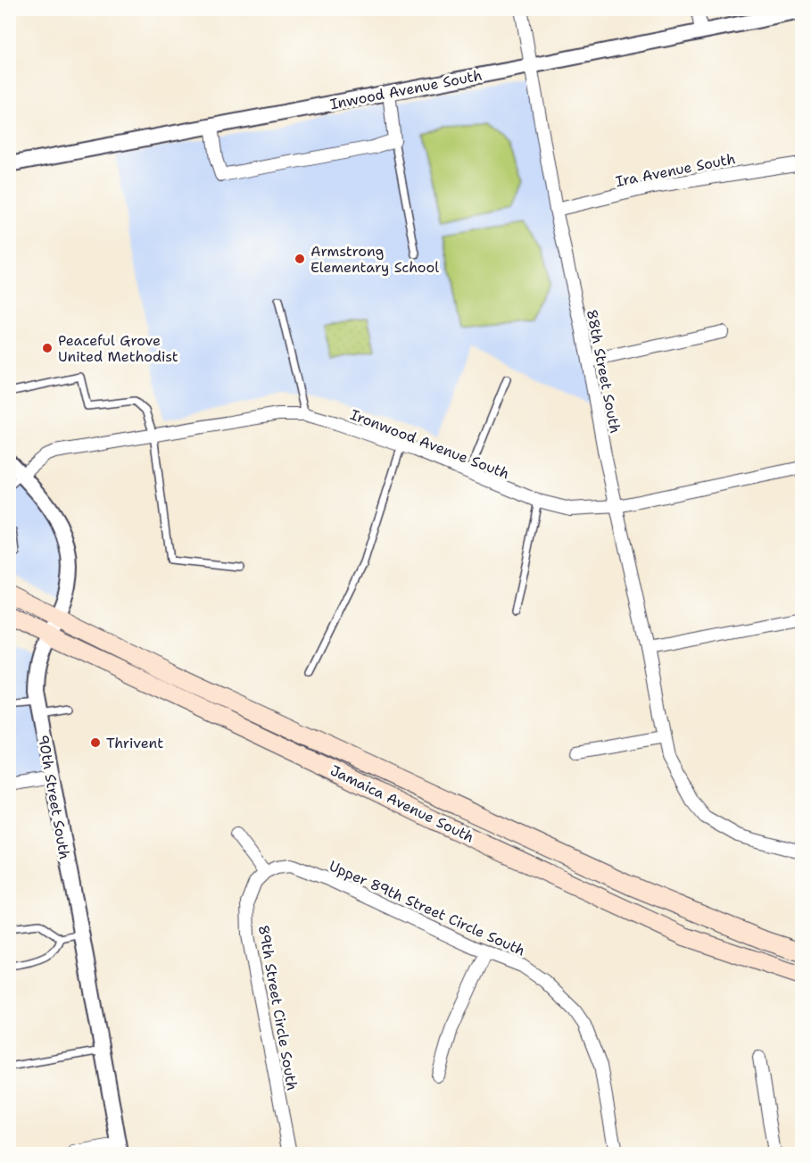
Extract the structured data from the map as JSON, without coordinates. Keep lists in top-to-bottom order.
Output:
{
  "streets": {
    "main road": ["Jamaica Avenue South"],
    "street": [
      "Inwood Avenue South",
      "Ira Avenue South",
      "88th Street South",
      "Ironwood Avenue South",
      "90th Street South",
      "Upper 89th Street Circle South",
      "89th Street Circle South"
    ]
  },
  "crossings": [
    ["Inwood Avenue South", "88th Street South"],
    ["Ira Avenue South", "88th Street South"],
    ["88th Street South", "Ironwood Avenue South"],
    ["Ironwood Avenue South", "90th Street South"],
    ["90th Street South", "Jamaica Avenue South"],
    ["Upper 89th Street Circle South", "89th Street Circle South"]
  ],
  "places": ["Armstrong Elementary School", "Peaceful Grove United Methodist", "Thrivent"]
}
